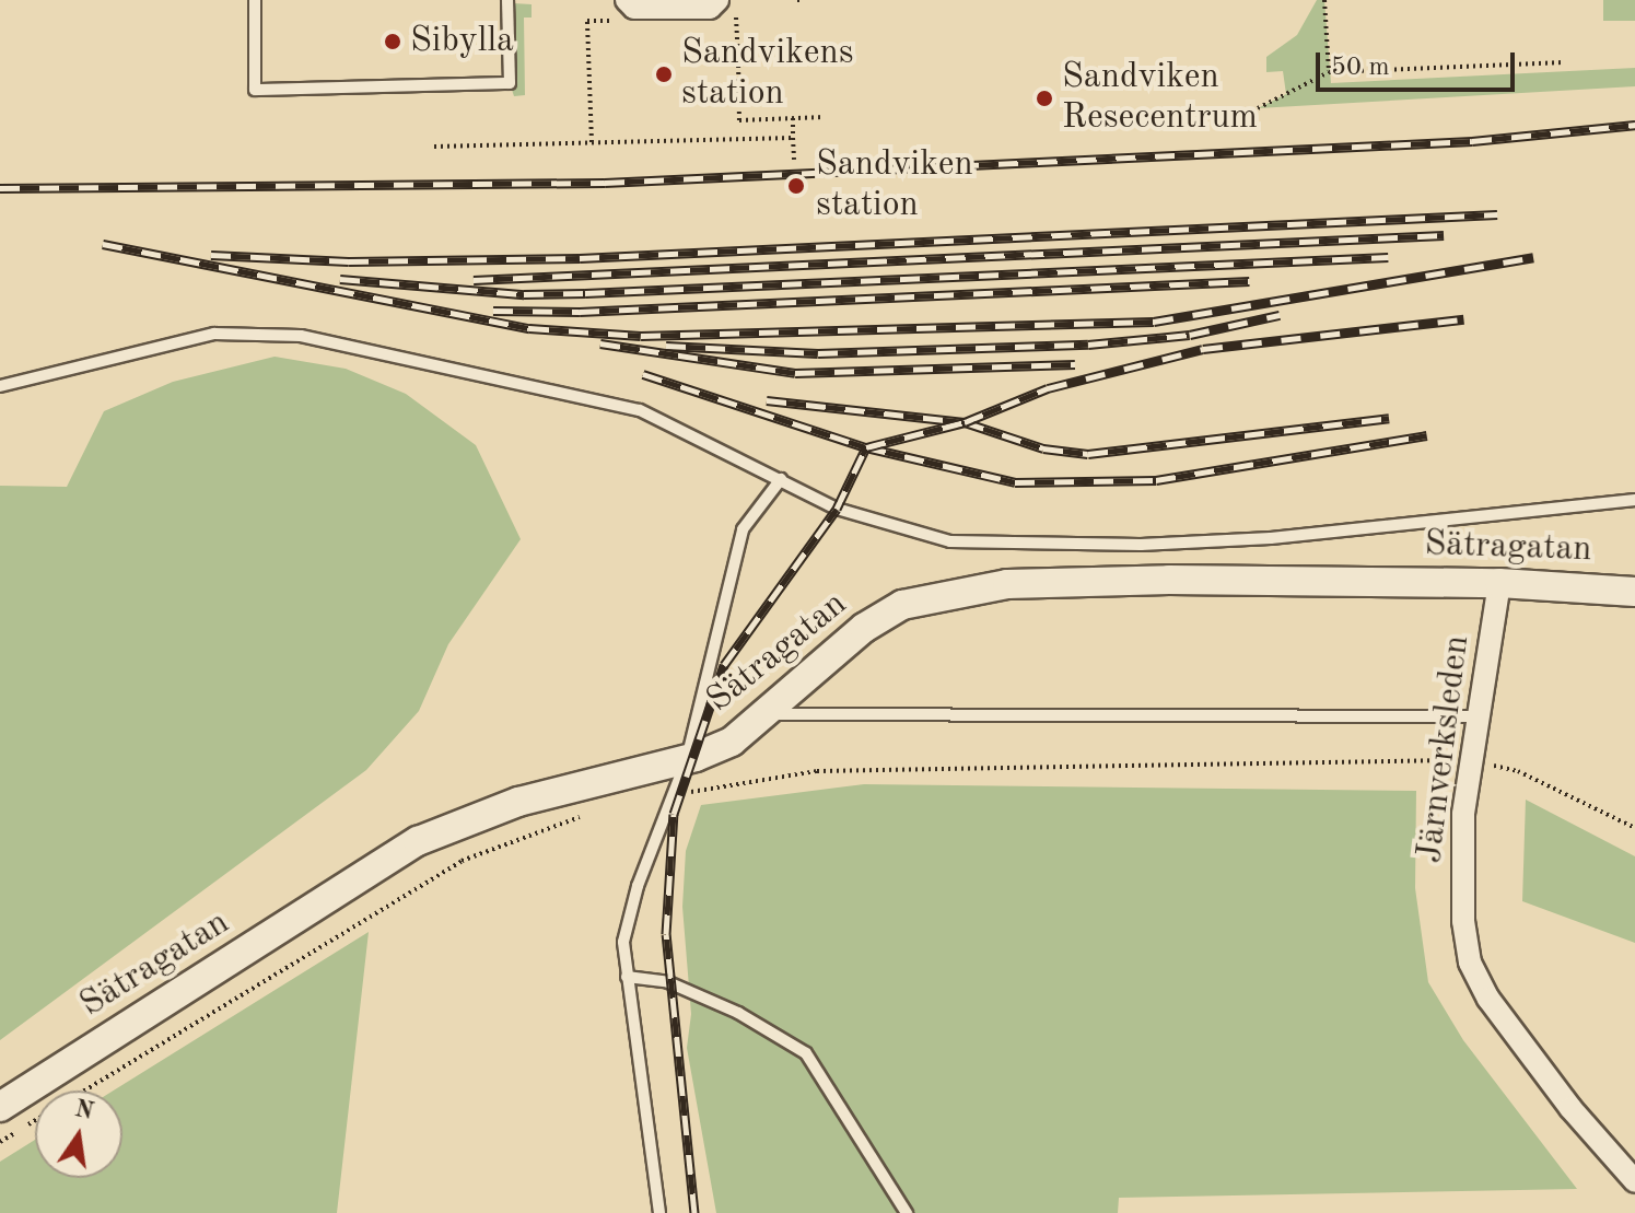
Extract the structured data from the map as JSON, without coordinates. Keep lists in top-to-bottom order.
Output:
{
  "streets": {
    "street": ["Sätragatan", "Järnverksleden"]
  },
  "crossings": [
    ["Sätragatan", "Järnverksleden"]
  ],
  "places": [
    "Sibylla",
    "Sandvikens station",
    "Sandviken Resecentrum",
    "Sandviken station"
  ],
  "scale_bar": "50 m",
  "north": "top"
}
